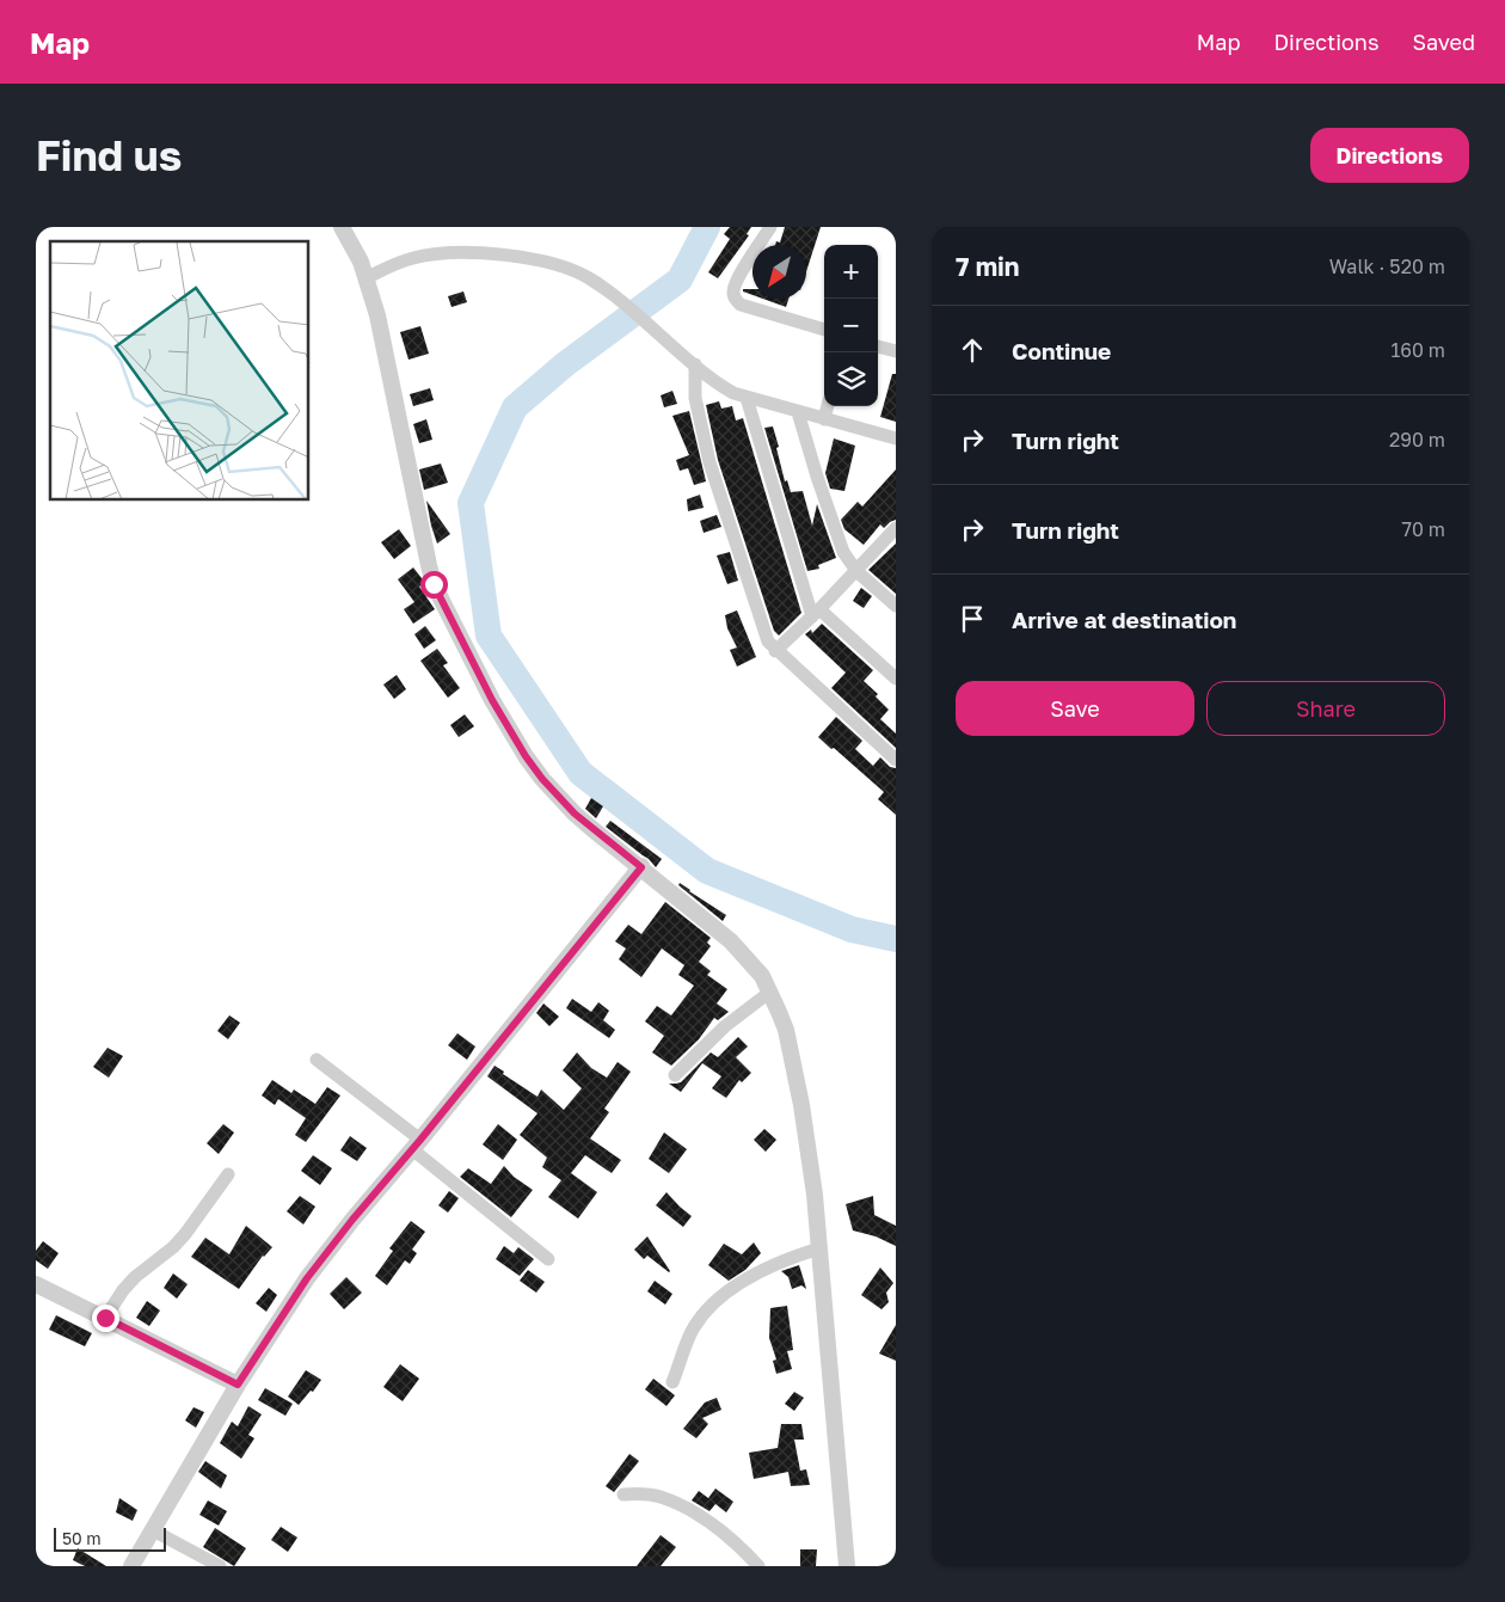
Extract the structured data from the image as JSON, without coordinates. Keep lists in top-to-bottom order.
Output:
{
  "scale_bar": "50 m",
  "north": "bottom left",
  "page": {
    "header": "Map",
    "nav": ["Map", "Directions", "Saved"],
    "buttons": [
      "Directions",
      ["Save", "Share"]
    ],
    "title": "Find us",
    "heading": ["7 min", "Walk · 520 m"],
    "map_buttons": ["+", "−"],
    "list": [
      ["Continue", "160 m"],
      ["Turn right", "290 m"],
      ["Turn right", "70 m"],
      "Arrive at destination"
    ],
    "scale": "50 m"
  }
}
